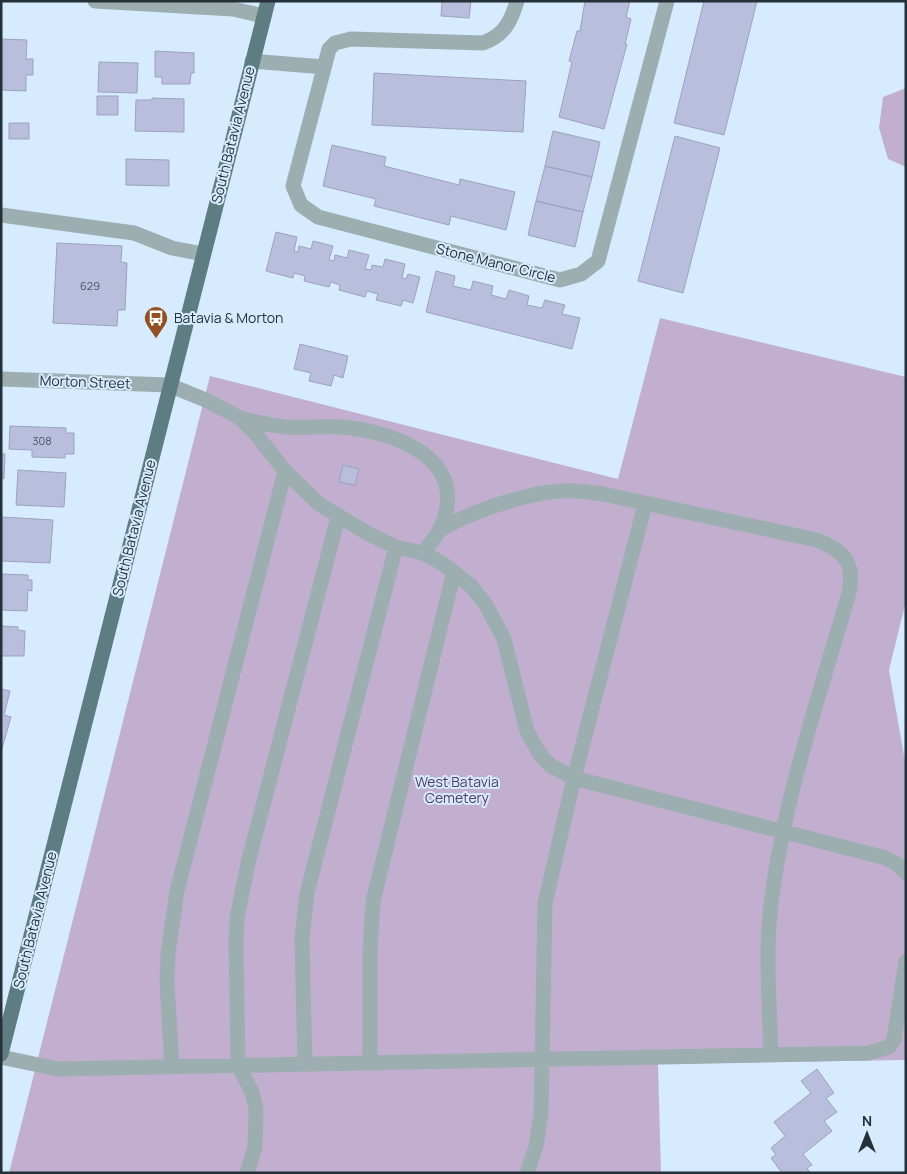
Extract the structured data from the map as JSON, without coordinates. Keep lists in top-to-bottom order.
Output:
{
  "streets": {
    "main road": ["South Batavia Avenue"],
    "street": ["Stone Manor Circle", "Morton Street"]
  },
  "crossings": [
    ["South Batavia Avenue", "Morton Street"]
  ],
  "parks": ["West Batavia Cemetery"],
  "places": {
    "bus stop": ["Batavia & Morton"]
  },
  "house_numbers": ["629", "308"],
  "north": "top"
}
